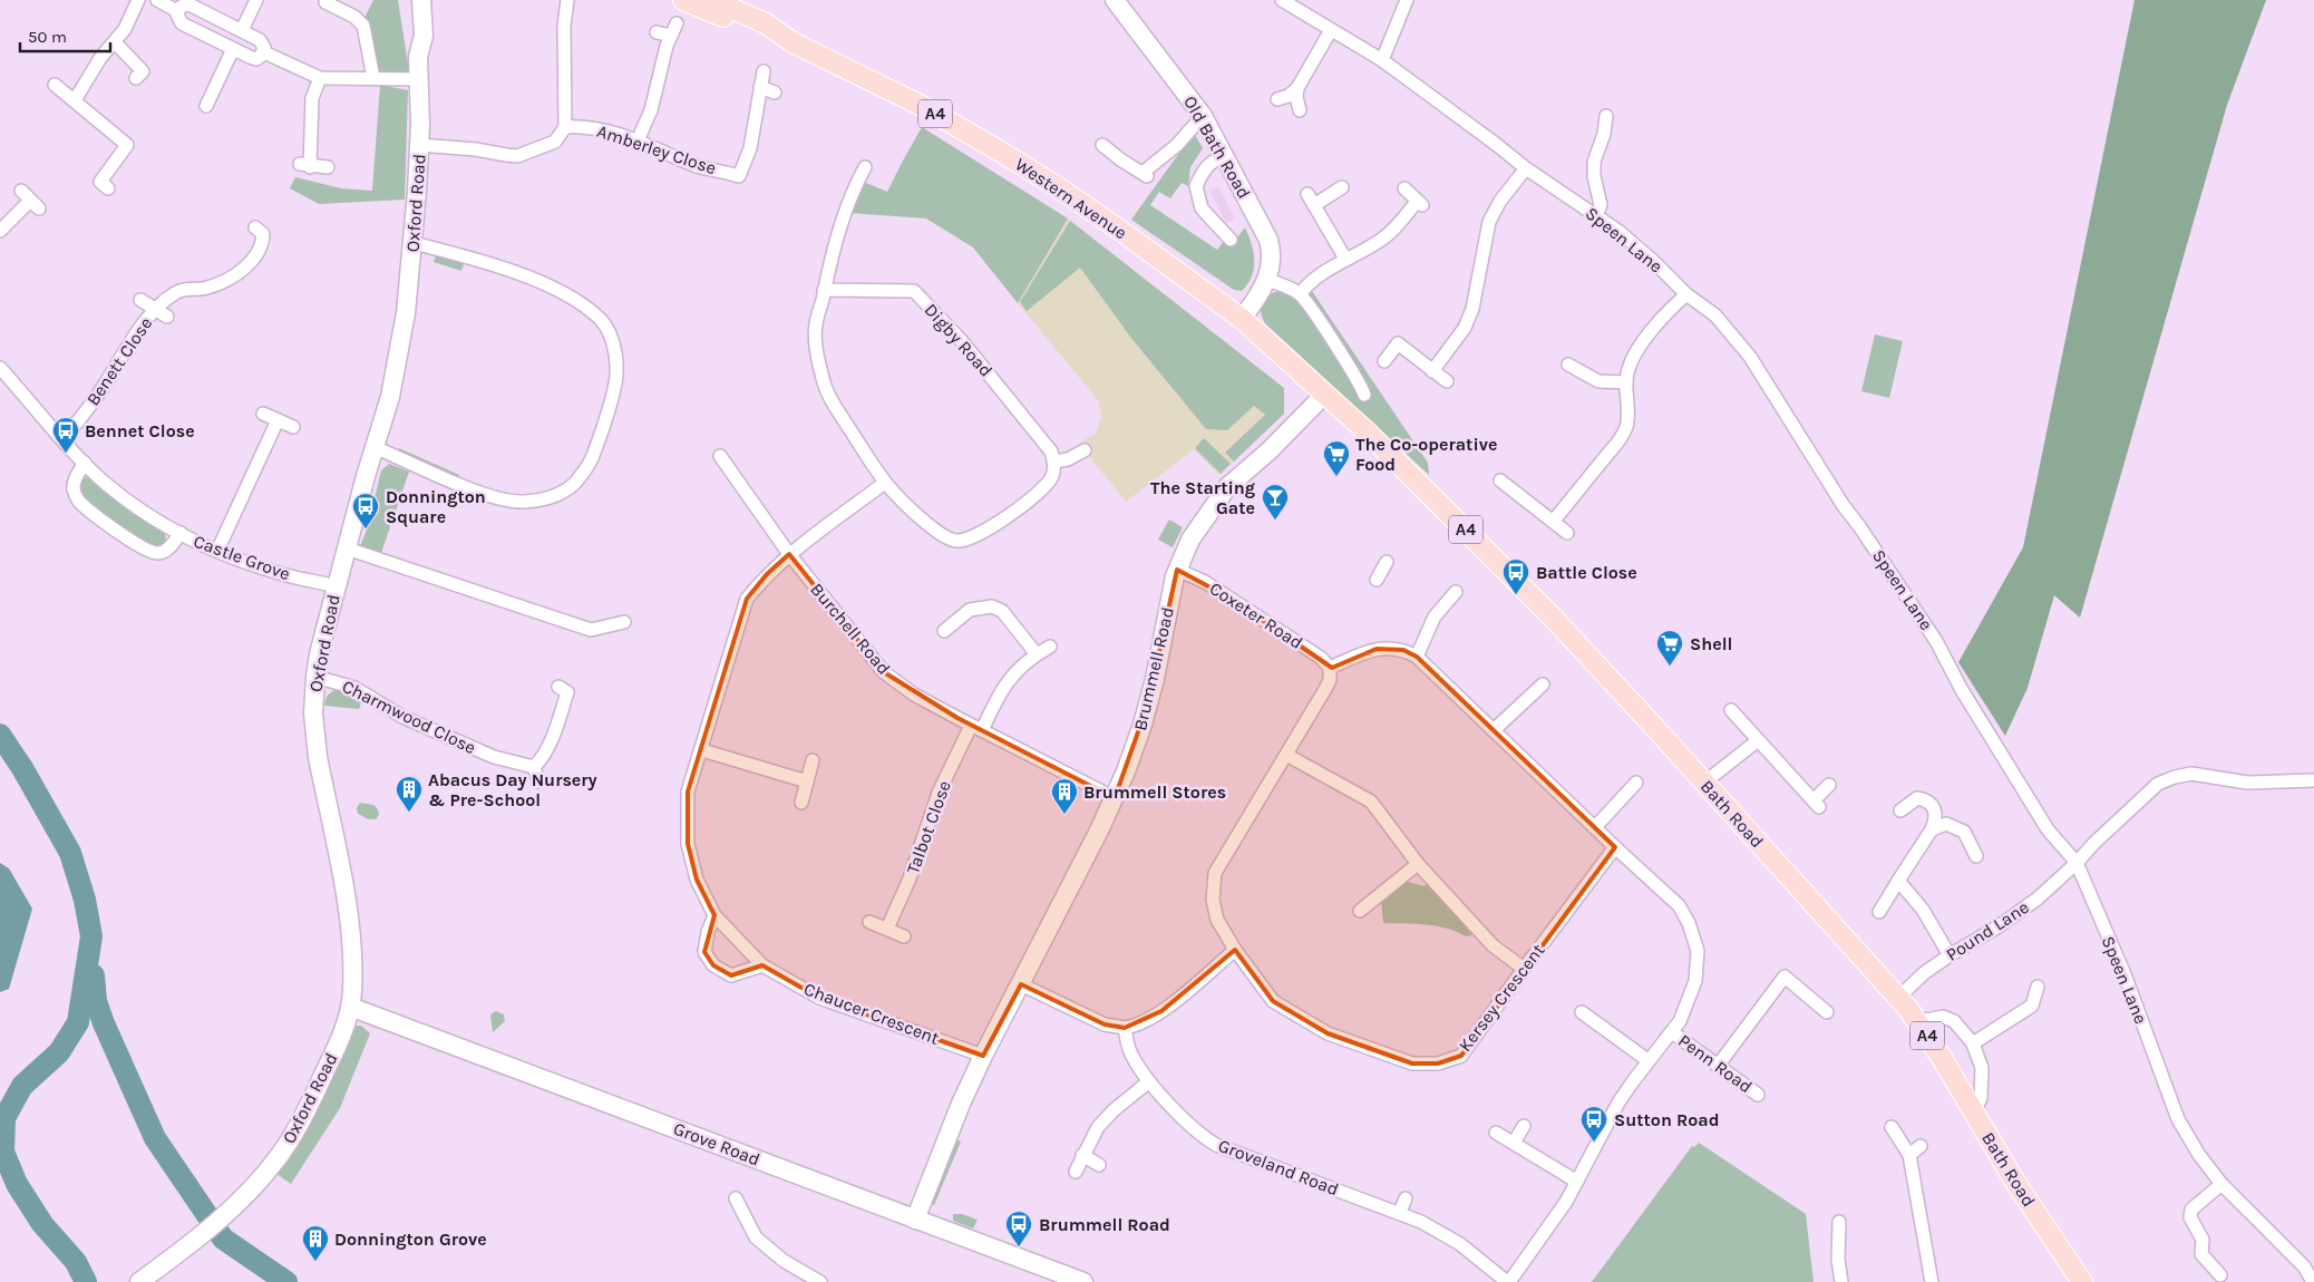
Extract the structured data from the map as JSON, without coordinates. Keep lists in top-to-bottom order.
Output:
{
  "streets": {
    "main road": ["A4", "Western Avenue", "Bath Road"],
    "street": [
      "Old Bath Road",
      "Amberley Close",
      "Oxford Road",
      "Speen Lane",
      "Digby Road",
      "Benett Close",
      "Castle Grove",
      "Coxeter Road",
      "Burchell Road",
      "Brummell Road",
      "Charmwood Close",
      "Talbot Close",
      "Pound Lane",
      "Kersey Crescent",
      "Chaucer Crescent",
      "Penn Road",
      "Grove Road",
      "Groveland Road"
    ]
  },
  "crossings": [
    ["Old Bath Road", "Western Avenue"],
    ["Western Avenue", "Brummell Road"],
    ["Western Avenue", "Bath Road"],
    ["Oxford Road", "Castle Grove"],
    ["Oxford Road", "Charmwood Close"],
    ["Oxford Road", "Grove Road"],
    ["Speen Lane", "Pound Lane"],
    ["Benett Close", "Castle Grove"],
    ["Coxeter Road", "Brummell Road"],
    ["Coxeter Road", "Kersey Crescent"],
    ["Burchell Road", "Brummell Road"],
    ["Burchell Road", "Talbot Close"],
    ["Burchell Road", "Chaucer Crescent"],
    ["Brummell Road", "Bath Road"],
    ["Brummell Road", "Chaucer Crescent"],
    ["Brummell Road", "Grove Road"],
    ["Bath Road", "Pound Lane"]
  ],
  "places": {
    "bus stop": [
      "Bennet Close",
      "Donnington Square",
      "Battle Close",
      "Sutton Road",
      "Brummell Road"
    ],
    "supermarket": ["The Co-operative Food", "Shell"],
    "bar": ["The Starting Gate"],
    "building": ["Abacus Day Nursery & Pre-School", "Brummell Stores", "Donnington Grove"]
  },
  "scale_bar": "50 m"
}
